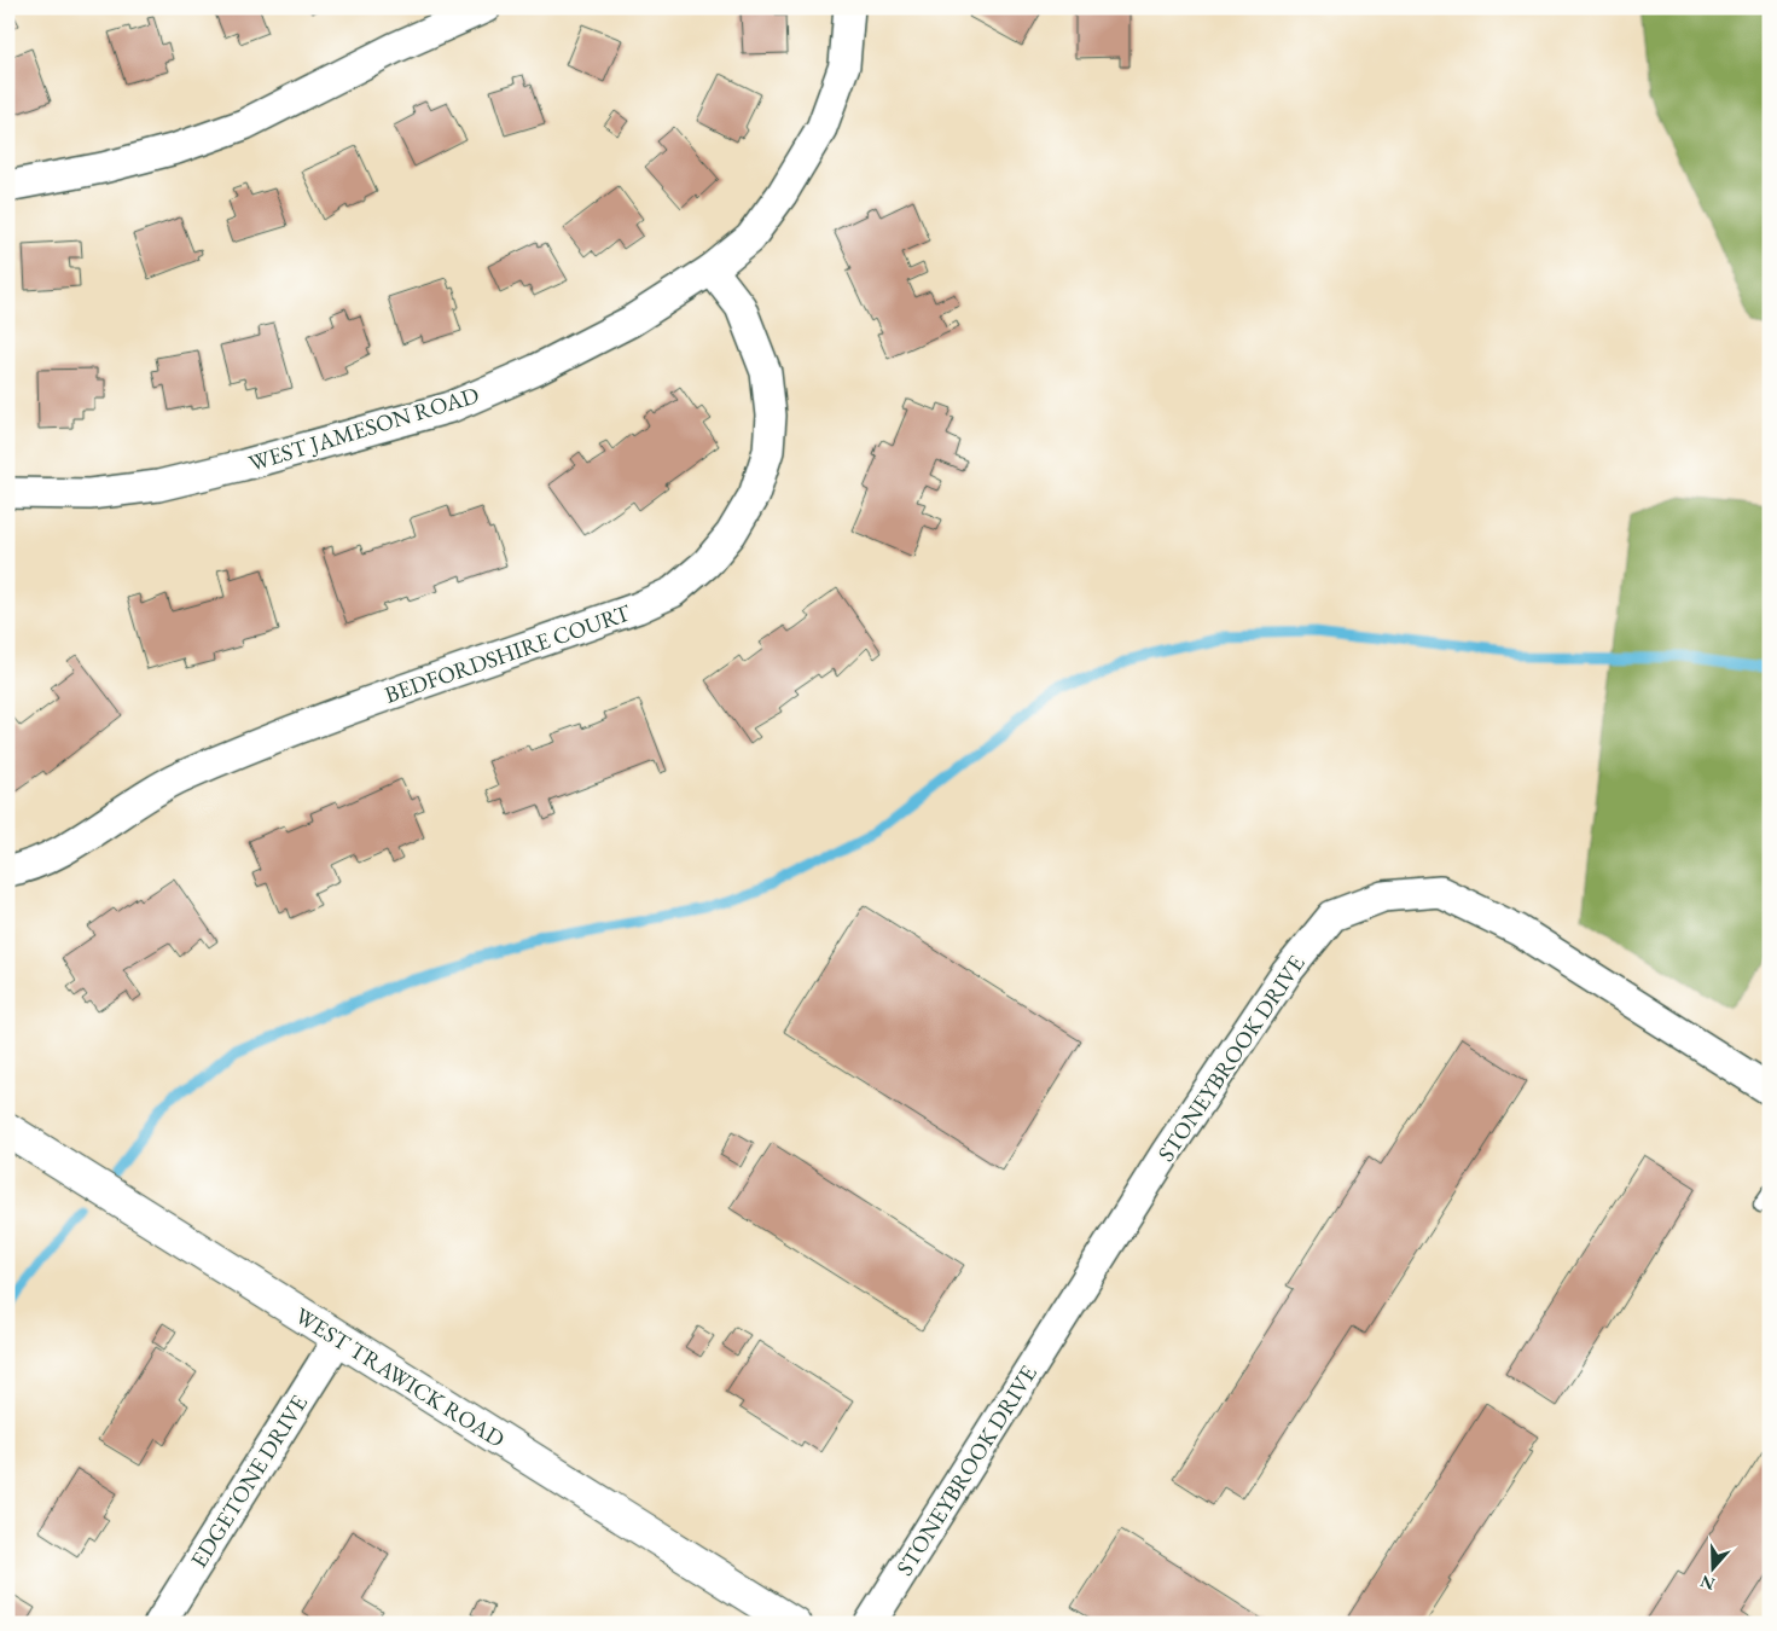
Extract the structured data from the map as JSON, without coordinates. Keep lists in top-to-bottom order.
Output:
{
  "streets": {
    "street": [
      "WEST JAMESON ROAD",
      "BEDFORDSHIRE COURT",
      "STONEYBROOK DRIVE",
      "WEST TRAWICK ROAD",
      "EDGETONE DRIVE"
    ]
  },
  "crossings": [
    ["WEST JAMESON ROAD", "BEDFORDSHIRE COURT"],
    ["WEST TRAWICK ROAD", "EDGETONE DRIVE"]
  ],
  "north": "bottom"
}
